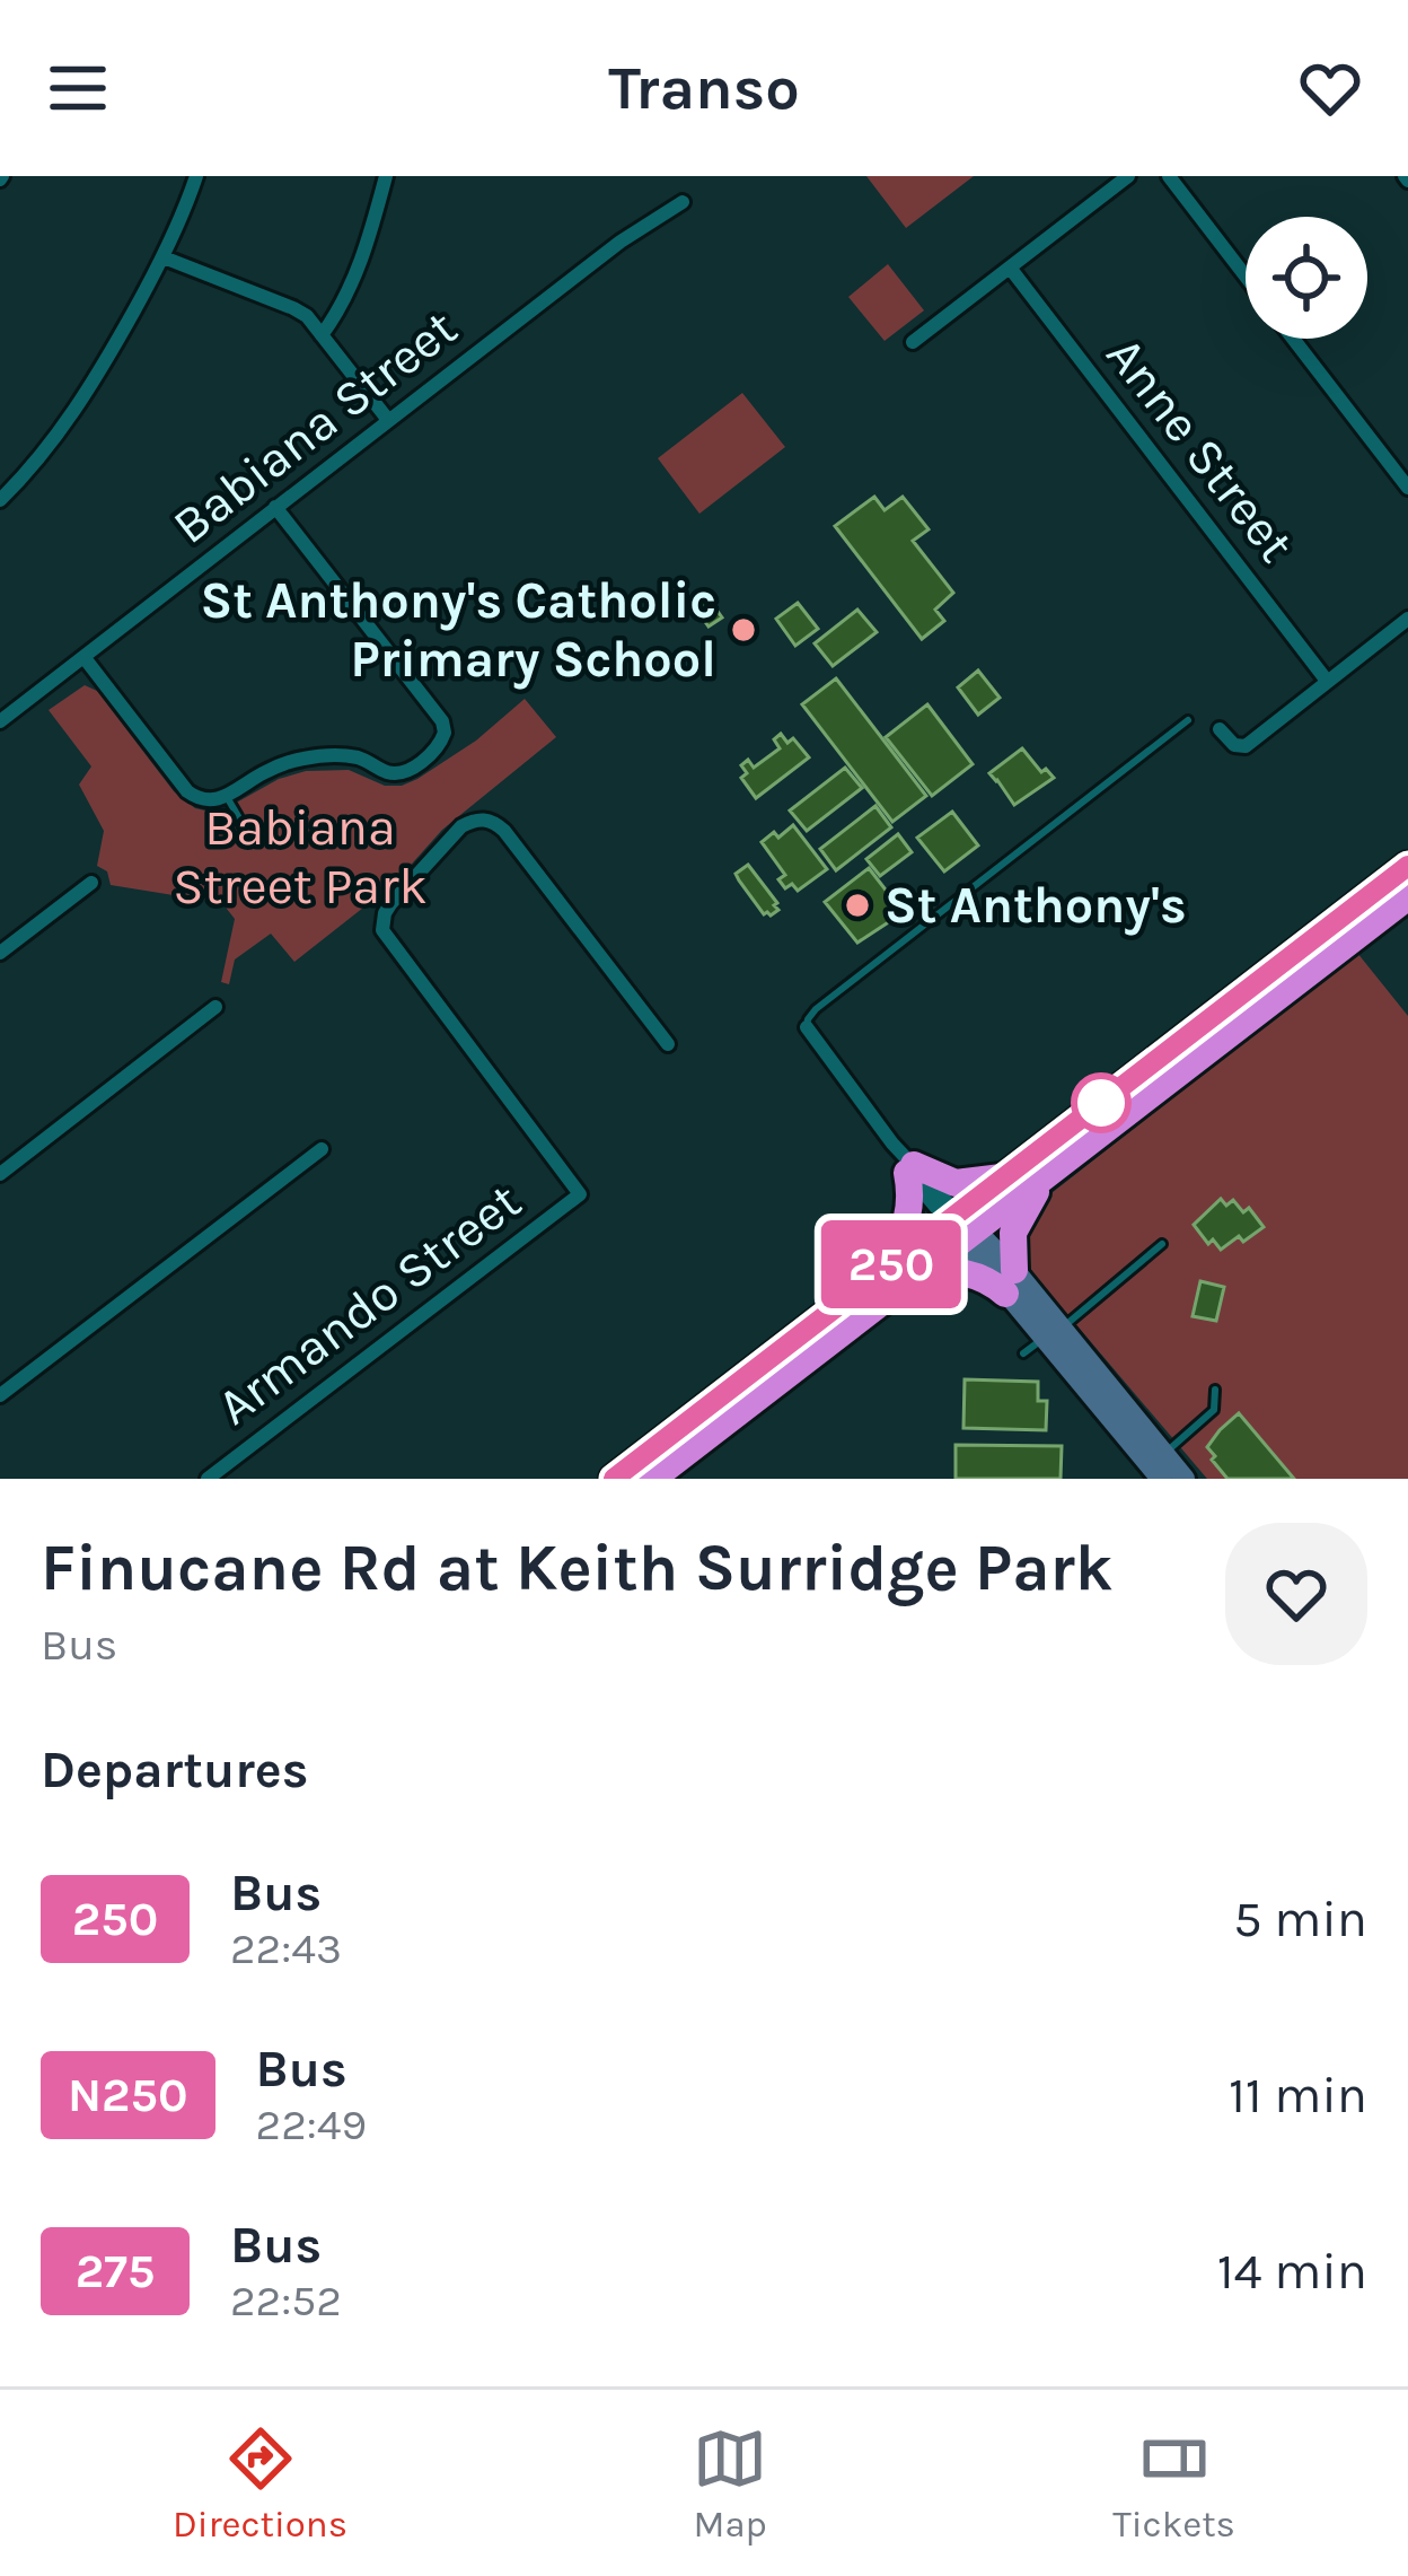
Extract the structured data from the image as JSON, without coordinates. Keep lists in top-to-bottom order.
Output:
{
  "streets": {
    "street": ["Babiana Street", "Anne Street", "Armando Street"]
  },
  "parks": ["Babiana Street Park"],
  "places": ["St Anthony's Catholic Primary School", "St Anthony's"],
  "lines": ["bus line 250"],
  "page": {
    "header": "Transo",
    "on_map": "250",
    "heading": [
      ["Finucane Rd at Keith Surridge Park", "Bus"],
      "Departures"
    ],
    "list": [
      {
        "mark": "250",
        "name": "Bus",
        "note": "22:43",
        "value": "5 min"
      },
      {
        "mark": "N250",
        "name": "Bus",
        "note": "22:49",
        "value": "11 min"
      },
      {
        "mark": "275",
        "name": "Bus",
        "note": "22:52",
        "value": "14 min"
      }
    ],
    "tabs": ["Directions", "Map", "Tickets"]
  }
}
